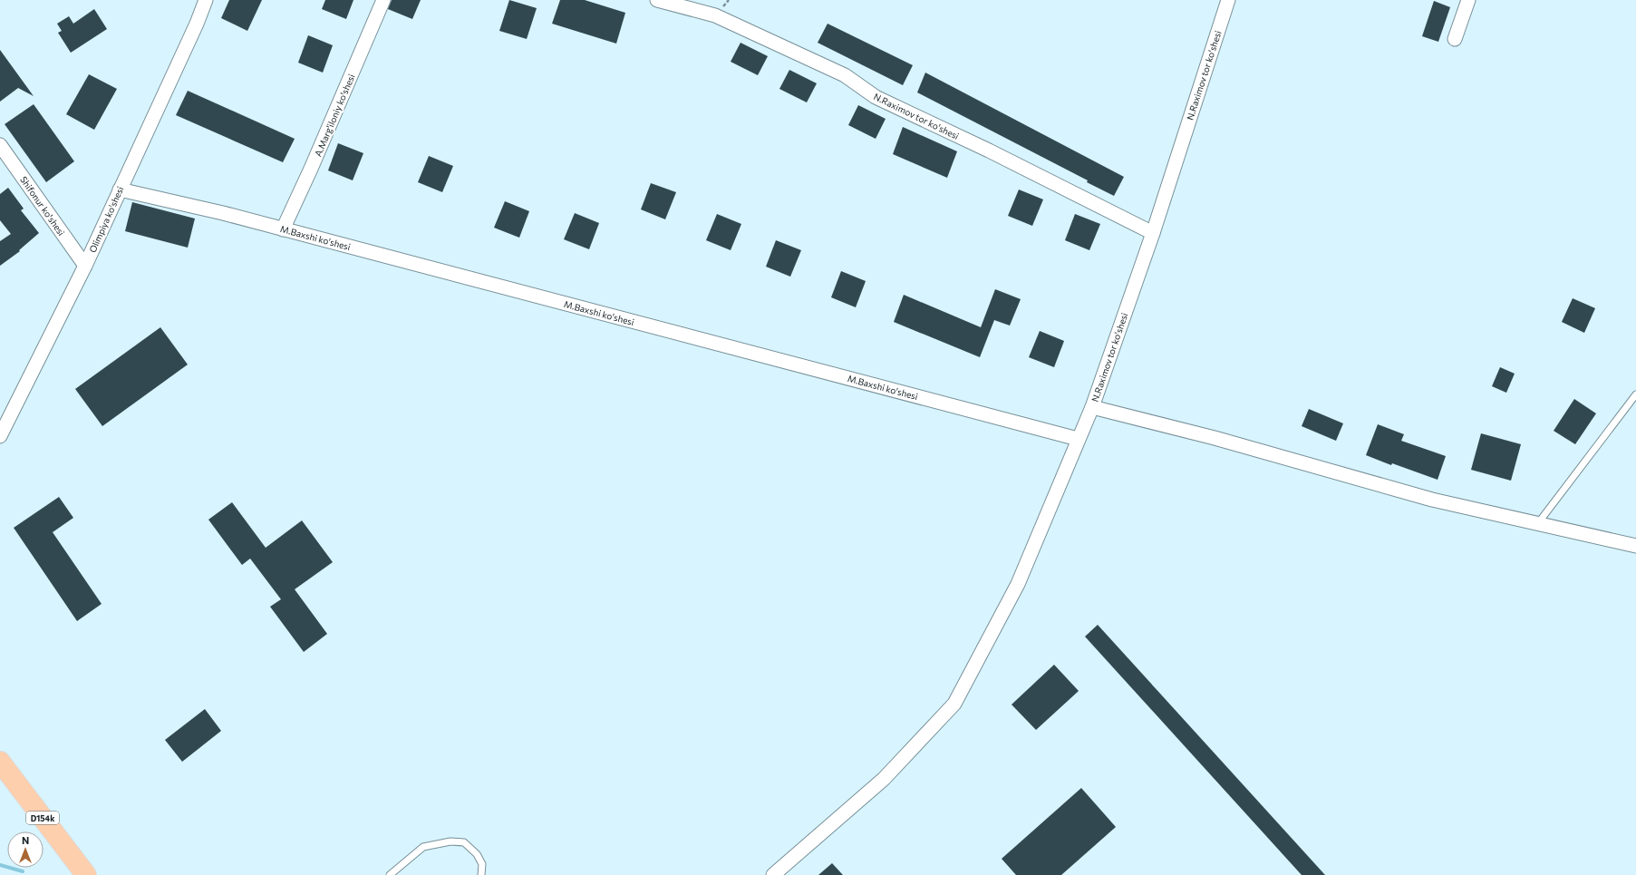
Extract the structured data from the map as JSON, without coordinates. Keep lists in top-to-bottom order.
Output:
{
  "streets": {
    "main road": ["D154k"],
    "street": [
      "N.Raximov tor ko'shesi",
      "A.Marg'iloniy ko'shesi",
      "Shifonur ko'shesi",
      "Olimpiya ko'shesi",
      "M.Baxshi ko'shesi"
    ]
  },
  "crossings": [
    ["N.Raximov tor ko'shesi", "M.Baxshi ko'shesi"],
    ["A.Marg'iloniy ko'shesi", "M.Baxshi ko'shesi"],
    ["Shifonur ko'shesi", "Olimpiya ko'shesi"],
    ["Olimpiya ko'shesi", "M.Baxshi ko'shesi"]
  ],
  "north": "top"
}
